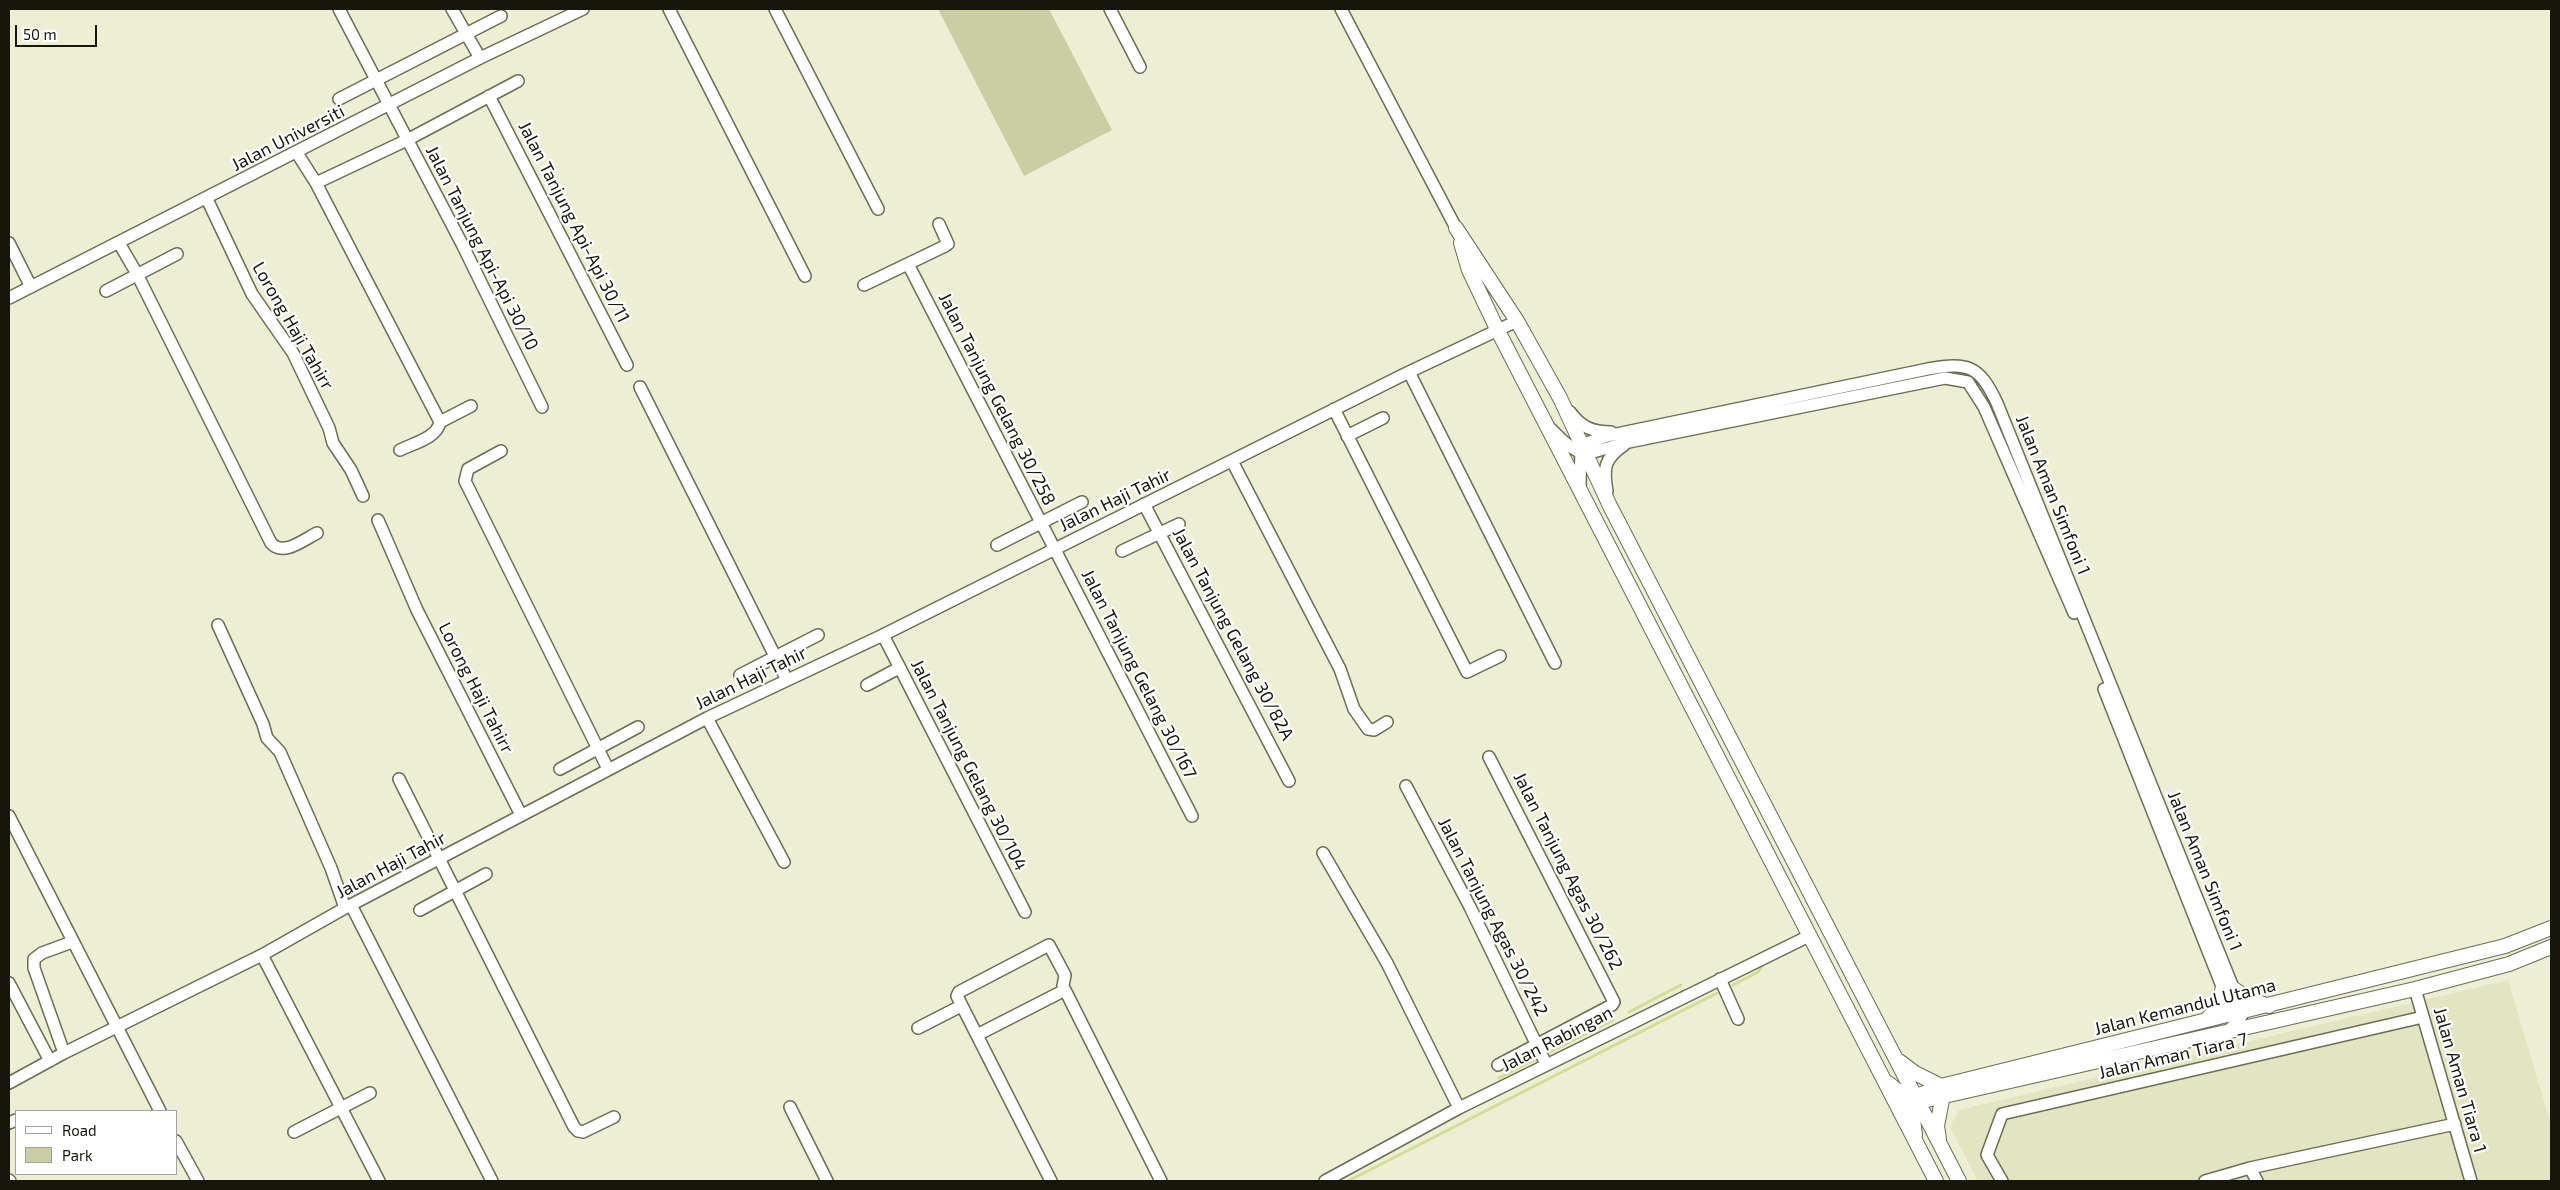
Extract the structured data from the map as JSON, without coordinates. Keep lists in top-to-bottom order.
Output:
{
  "streets": {
    "street": [
      "Jalan Universiti",
      "Jalan Tanjung Api-Api 30/11",
      "Jalan Tanjung Api-Api 30/10",
      "Lorong Haji Tahirr",
      "Jalan Tanjung Gelang 30/258",
      "Jalan Aman Simfoni 1",
      "Jalan Haji Tahir",
      "Jalan Tanjung Gelang 30/82A",
      "Jalan Tanjung Gelang 30/167",
      "Jalan Tanjung Gelang 30/104",
      "Jalan Tanjung Agas 30/262",
      "Jalan Tanjung Agas 30/242",
      "Jalan Kemandul Utama",
      "Jalan Rabingan",
      "Jalan Aman Tiara 7",
      "Jalan Aman Tiara 1"
    ]
  },
  "crossings": [
    ["Jalan Universiti", "Jalan Tanjung Api-Api 30/10"],
    ["Jalan Universiti", "Lorong Haji Tahirr"],
    ["Lorong Haji Tahirr", "Jalan Haji Tahir"],
    ["Jalan Tanjung Gelang 30/258", "Jalan Haji Tahir"],
    ["Jalan Tanjung Gelang 30/258", "Jalan Tanjung Gelang 30/167"],
    ["Jalan Aman Simfoni 1", "Jalan Kemandul Utama"],
    ["Jalan Haji Tahir", "Jalan Tanjung Gelang 30/82A"],
    ["Jalan Haji Tahir", "Jalan Tanjung Gelang 30/167"],
    ["Jalan Haji Tahir", "Jalan Tanjung Gelang 30/104"],
    ["Jalan Tanjung Agas 30/262", "Jalan Tanjung Agas 30/242"],
    ["Jalan Tanjung Agas 30/242", "Jalan Rabingan"],
    ["Jalan Kemandul Utama", "Jalan Aman Tiara 1"],
    ["Jalan Aman Tiara 7", "Jalan Aman Tiara 1"]
  ],
  "legend": ["Road", "Park"],
  "scale_bar": "50 m"
}
